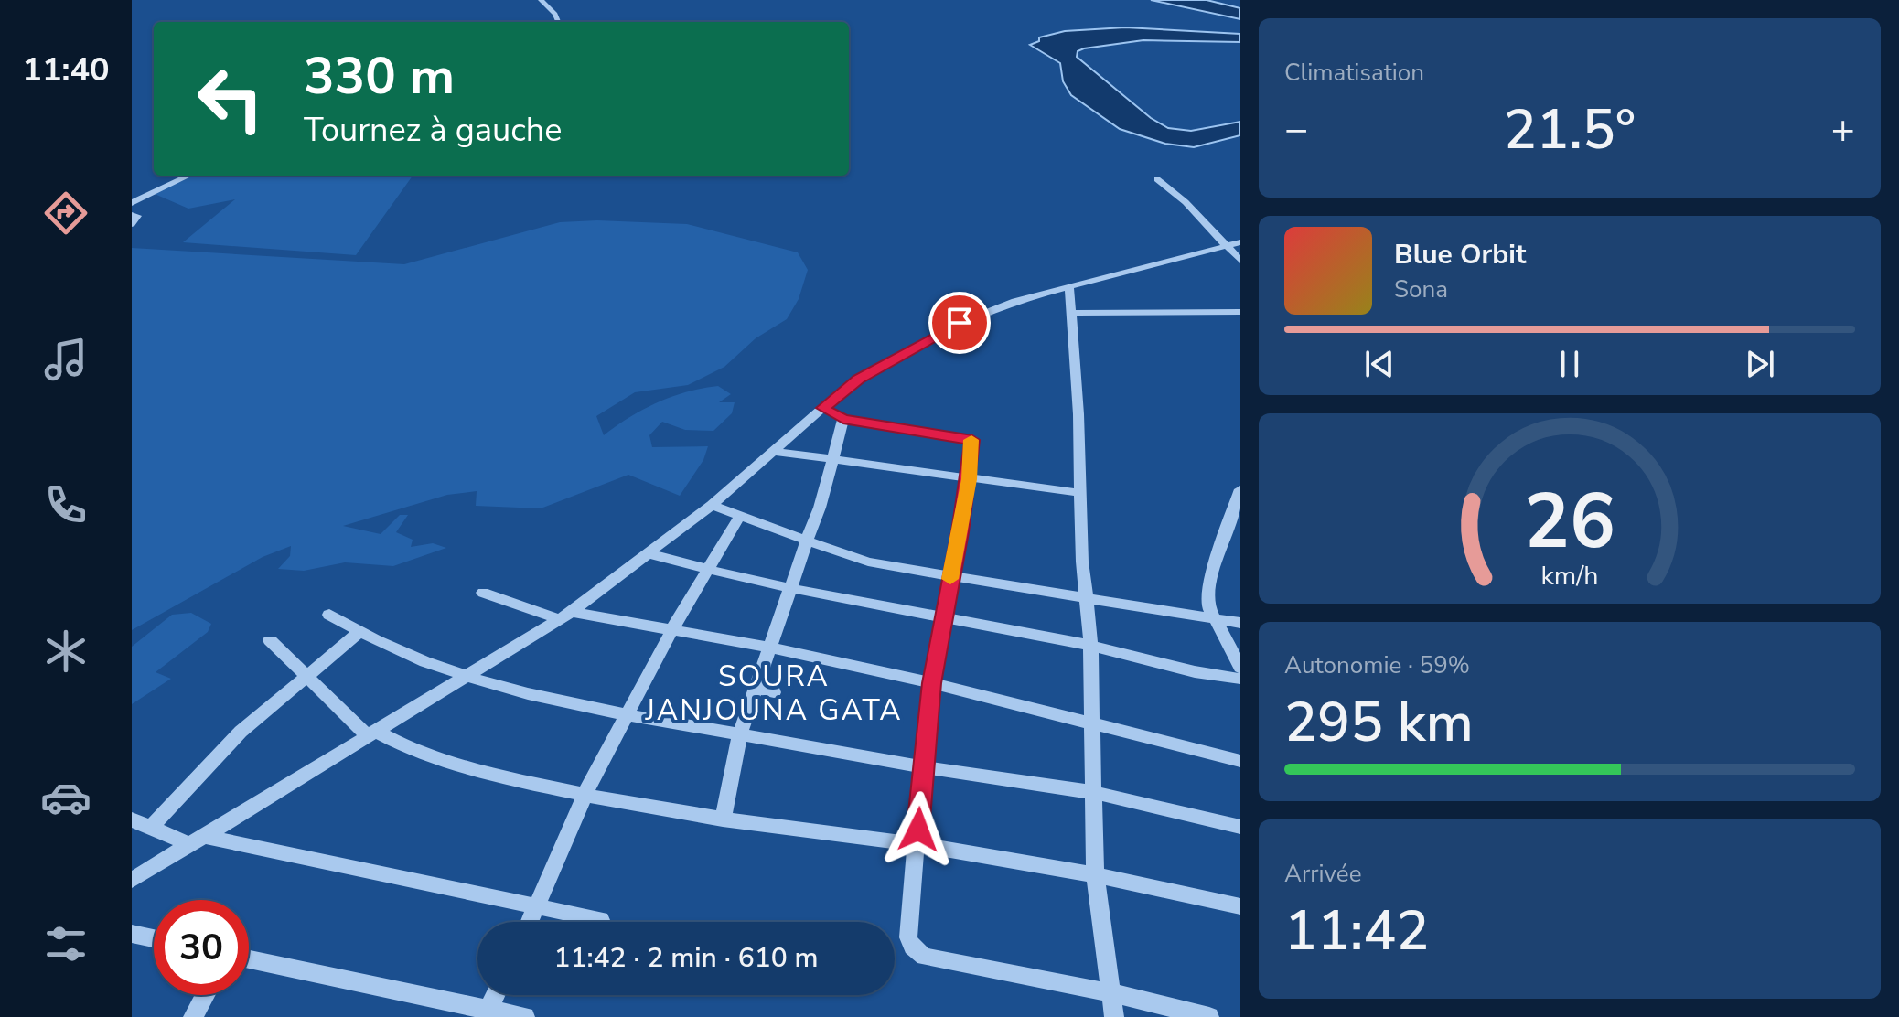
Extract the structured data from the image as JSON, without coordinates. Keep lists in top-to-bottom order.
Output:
{
  "districts": ["SOURA JANJOUNA GATA"],
  "page": {
    "tabs": "11:40",
    "tile": [
      "Climatisation",
      ["Autonomie · 59%", "295 km"],
      ["Arrivée", "11:42"]
    ],
    "turn": ["330 m", "Tournez à gauche"],
    "heat": ["−", "21.5°", "+"],
    "song": ["Blue Orbit", "Sona"],
    "limit": "30",
    "trip": "11:42 · 2 min · 610 m",
    "gauge": ["26", "km/h"]
  }
}
